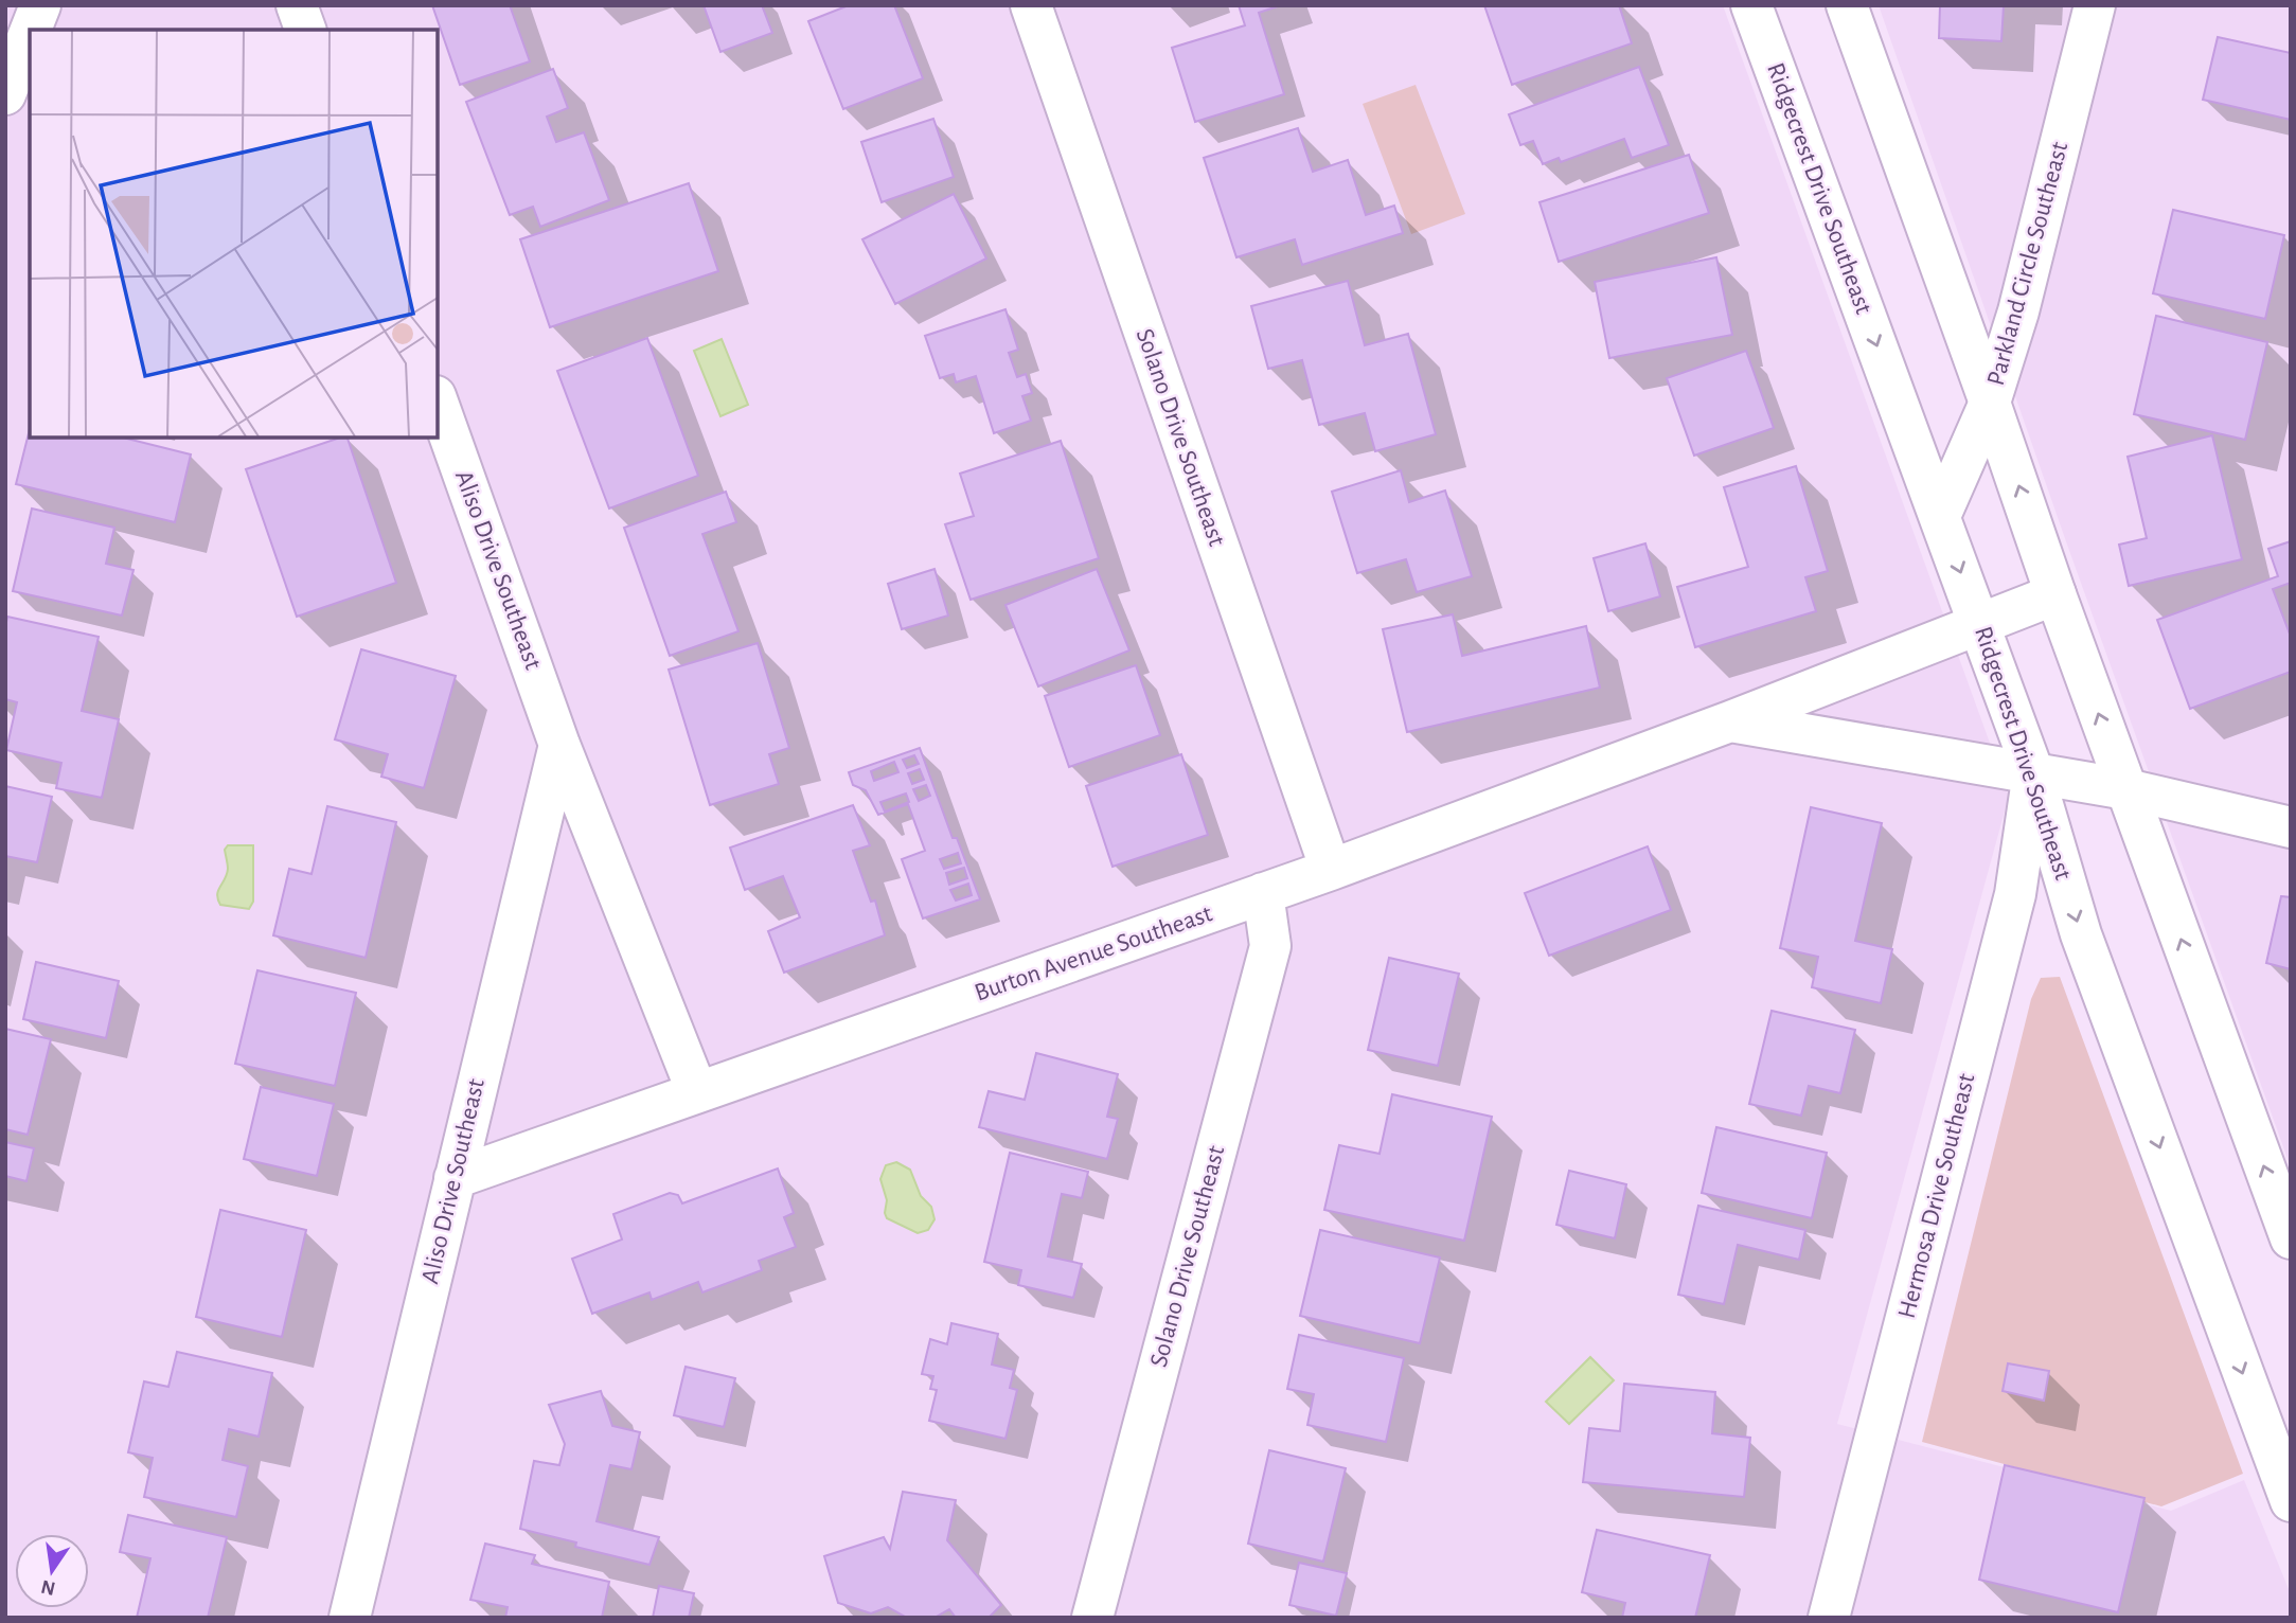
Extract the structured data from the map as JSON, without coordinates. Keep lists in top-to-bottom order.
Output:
{
  "streets": {
    "street": [
      "Ridgecrest Drive Southeast",
      "Parkland Circle Southeast",
      "Solano Drive Southeast",
      "Aliso Drive Southeast",
      "Burton Avenue Southeast",
      "Hermosa Drive Southeast"
    ]
  },
  "crossings": [
    ["Ridgecrest Drive Southeast", "Parkland Circle Southeast"],
    ["Ridgecrest Drive Southeast", "Burton Avenue Southeast"],
    ["Ridgecrest Drive Southeast", "Hermosa Drive Southeast"],
    ["Solano Drive Southeast", "Burton Avenue Southeast"],
    ["Aliso Drive Southeast", "Burton Avenue Southeast"],
    ["Burton Avenue Southeast", "Hermosa Drive Southeast"]
  ],
  "north": "bottom"
}
